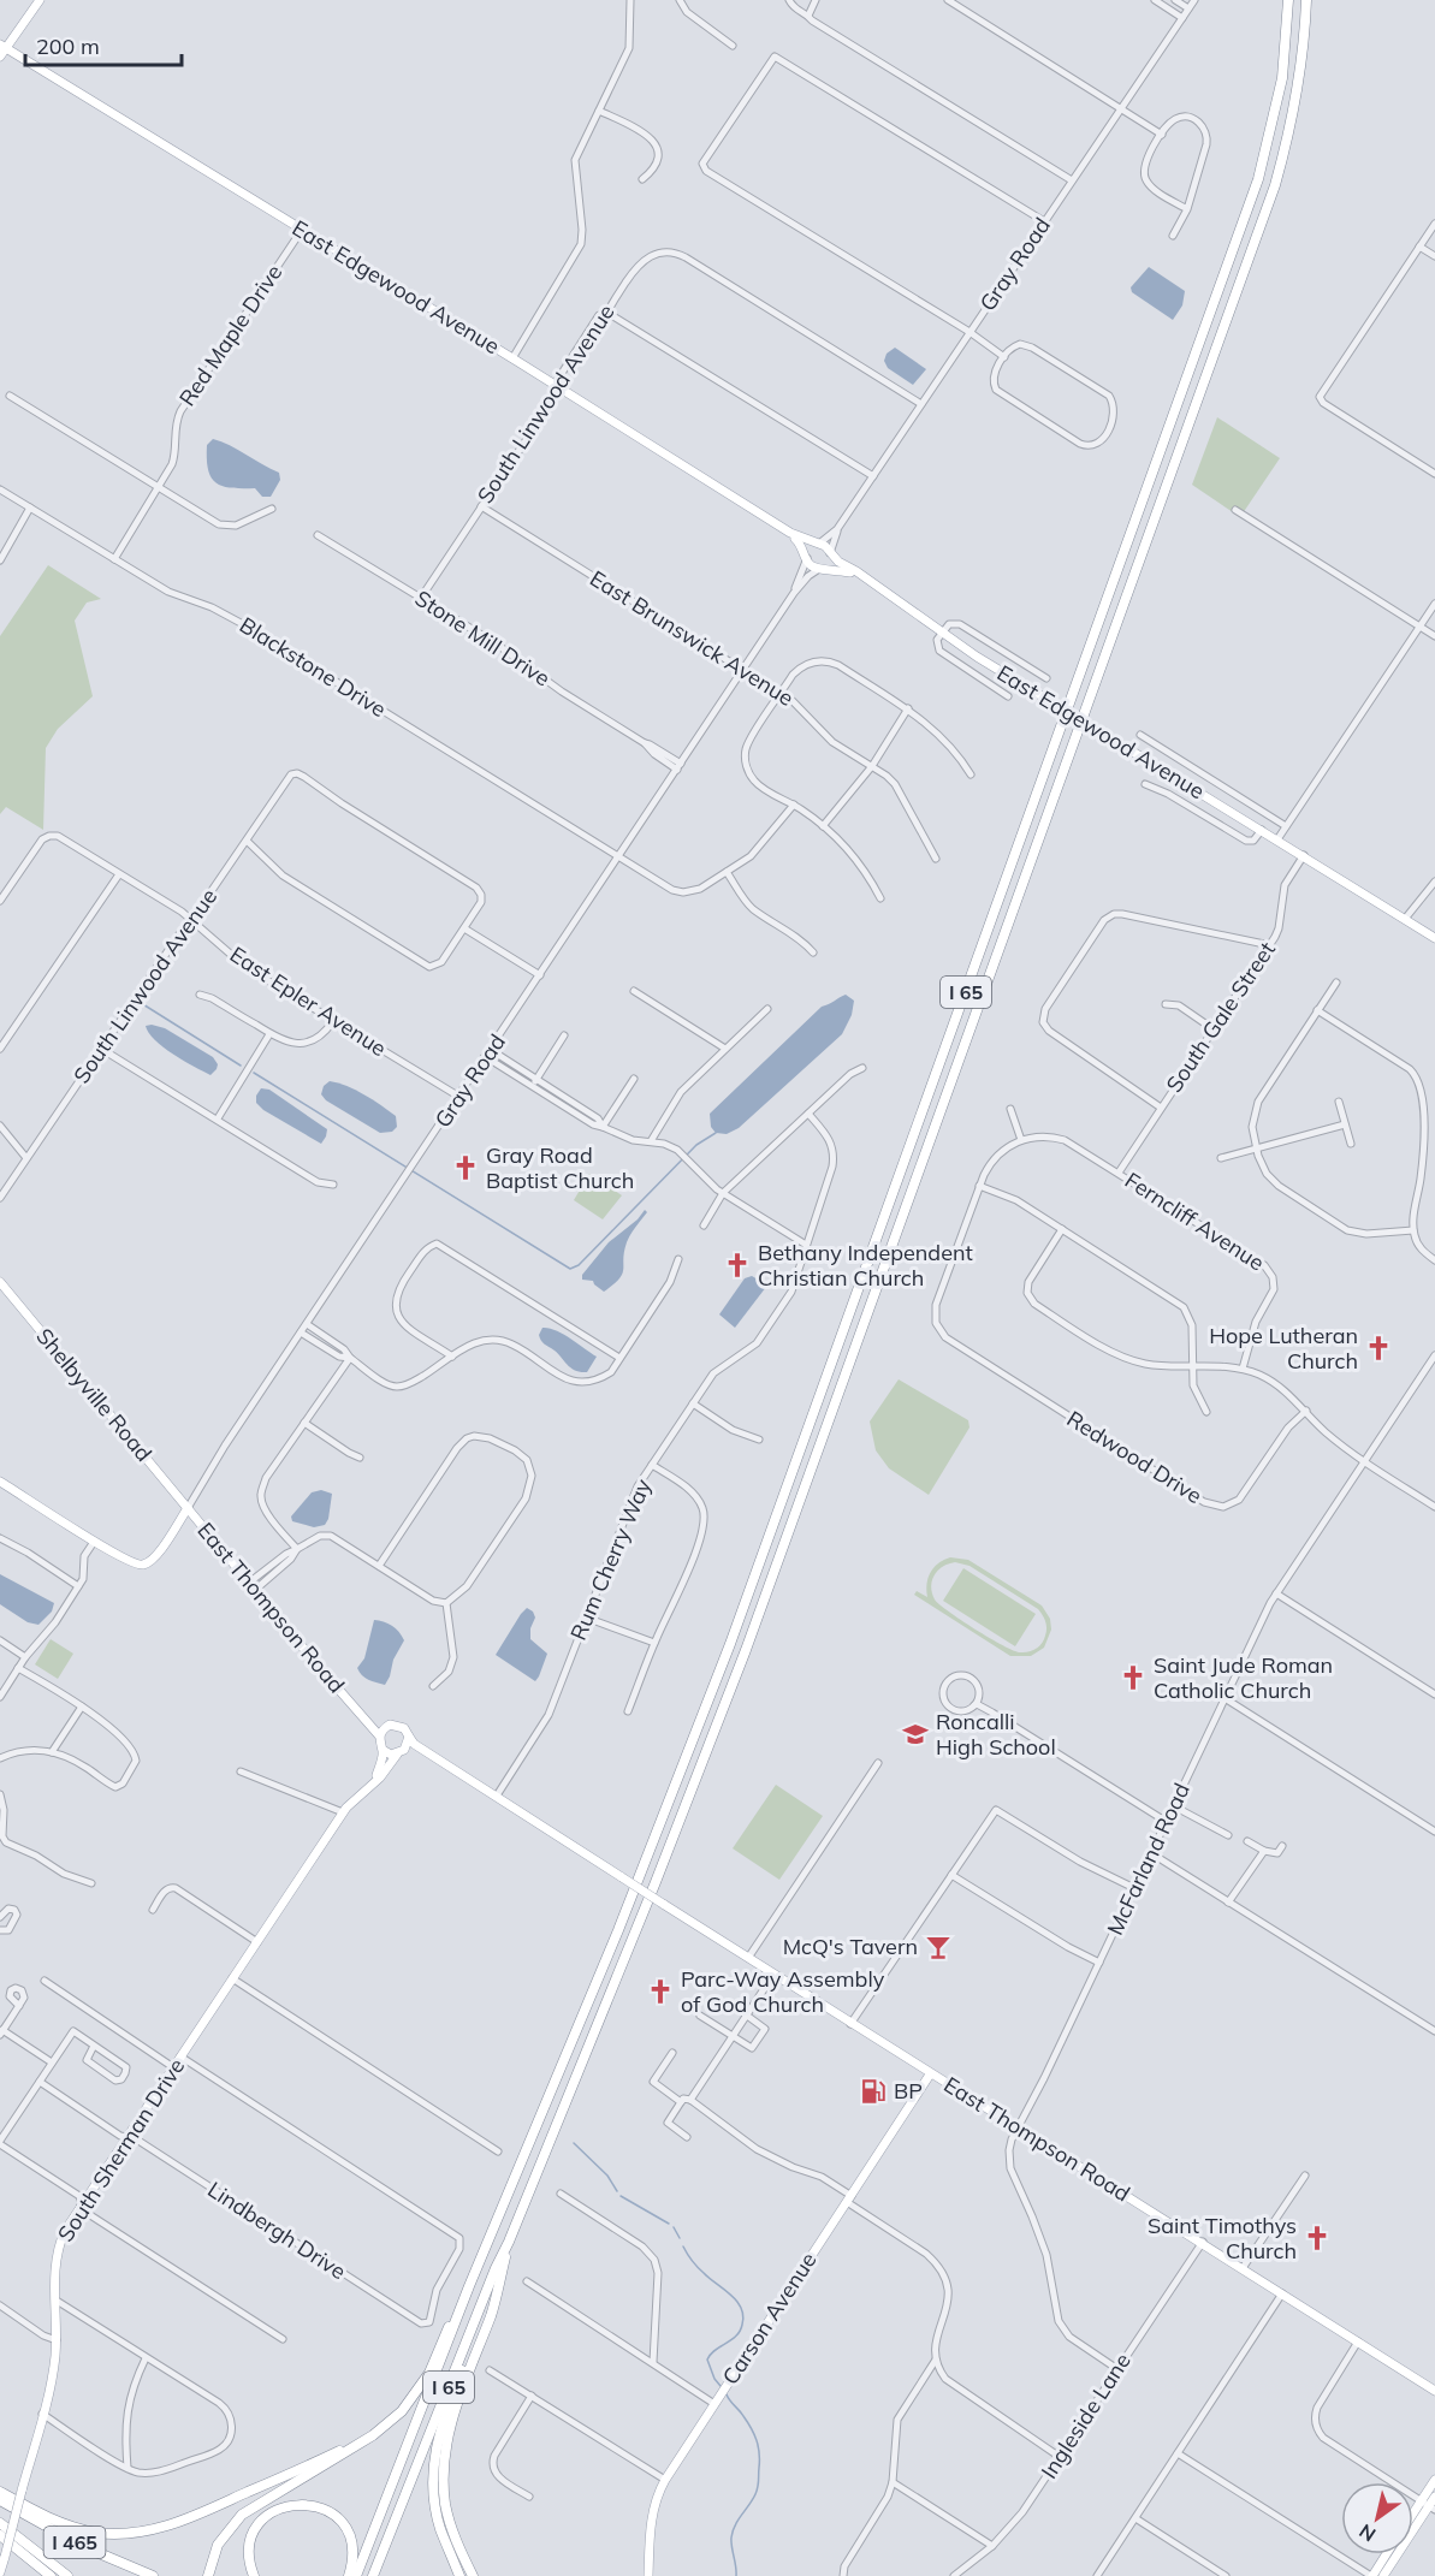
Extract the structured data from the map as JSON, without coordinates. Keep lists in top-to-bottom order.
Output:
{
  "streets": {
    "highway": ["I 65", "I 465"],
    "main road": [
      "Gray Road",
      "East Edgewood Avenue",
      "Shelbyville Road",
      "East Thompson Road",
      "South Sherman Drive",
      "Carson Avenue"
    ],
    "street": [
      "Red Maple Drive",
      "South Linwood Avenue",
      "Stone Mill Drive",
      "East Brunswick Avenue",
      "Blackstone Drive",
      "East Epler Avenue",
      "South Gale Street",
      "Ferncliff Avenue",
      "Redwood Drive",
      "Rum Cherry Way",
      "McFarland Road",
      "Lindbergh Drive",
      "Ingleside Lane"
    ]
  },
  "crossings": [
    ["Gray Road", "East Edgewood Avenue"],
    ["Gray Road", "South Linwood Avenue"],
    ["Gray Road", "Stone Mill Drive"],
    ["Gray Road", "East Brunswick Avenue"],
    ["Gray Road", "Blackstone Drive"],
    ["Gray Road", "East Epler Avenue"],
    ["Gray Road", "Shelbyville Road"],
    ["Gray Road", "East Thompson Road"],
    ["East Edgewood Avenue", "Red Maple Drive"],
    ["East Edgewood Avenue", "South Linwood Avenue"],
    ["East Edgewood Avenue", "South Gale Street"],
    ["Red Maple Drive", "Blackstone Drive"],
    ["South Linwood Avenue", "Stone Mill Drive"],
    ["South Linwood Avenue", "East Brunswick Avenue"],
    ["South Linwood Avenue", "East Epler Avenue"],
    ["South Gale Street", "Ferncliff Avenue"],
    ["Shelbyville Road", "East Thompson Road"],
    ["East Thompson Road", "McFarland Road"],
    ["East Thompson Road", "South Sherman Drive"],
    ["East Thompson Road", "Carson Avenue"],
    ["East Thompson Road", "Ingleside Lane"],
    ["McFarland Road", "Ingleside Lane"],
    ["South Sherman Drive", "Lindbergh Drive"]
  ],
  "places": {
    "church": [
      "Gray Road Baptist Church",
      "Bethany Independent Christian Church",
      "Hope Lutheran Church",
      "Saint Jude Roman Catholic Church",
      "Parc-Way Assembly of God Church",
      "Saint Timothys Church"
    ],
    "school or university": ["Roncalli High School"],
    "bar": ["McQ's Tavern"],
    "fuel station": ["BP"]
  },
  "scale_bar": "200 m",
  "north": "bottom left"
}
